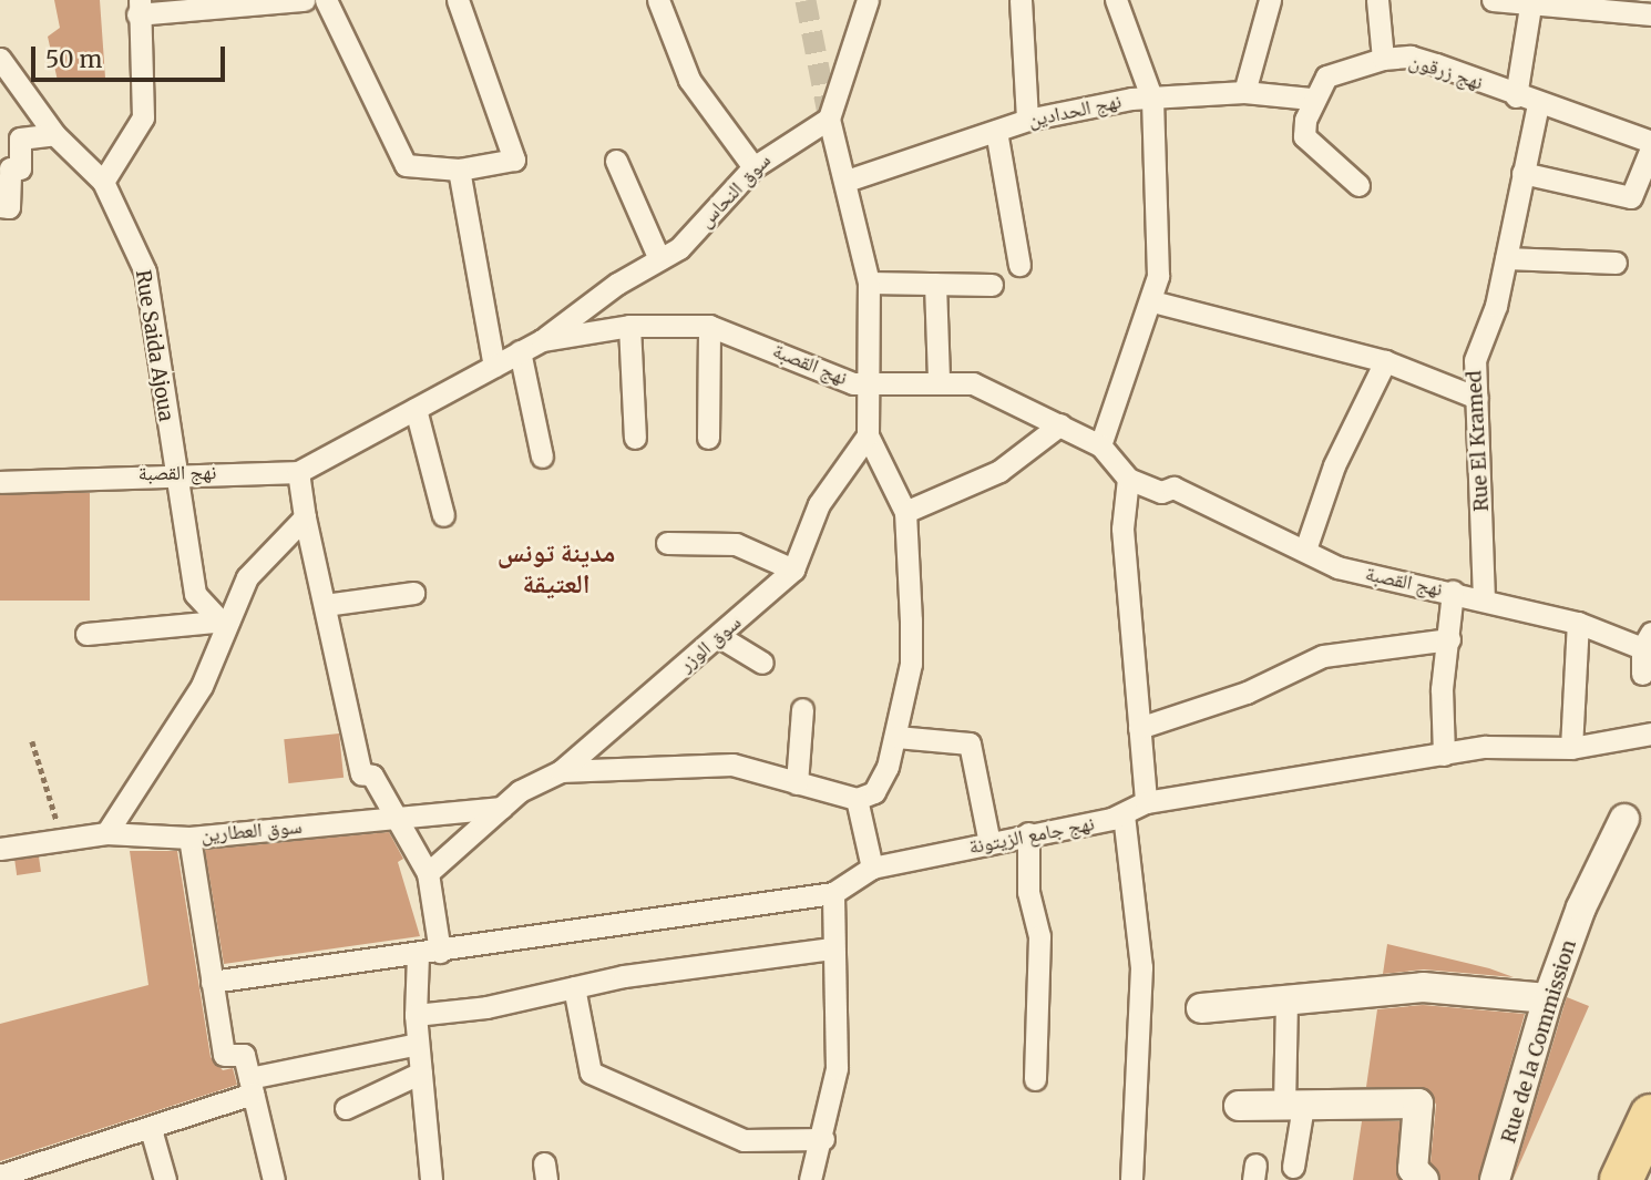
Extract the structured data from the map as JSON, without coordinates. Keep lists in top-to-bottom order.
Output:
{
  "streets": {
    "street": [
      "نهج زرقون",
      "نهج الحدادين",
      "سوق النحاس",
      "Rue Saida Ajoua",
      "نهج القصبة",
      "Rue El Kramed",
      "سوق الوزر",
      "سوق العطارين",
      "نهج جامع الزيتونة",
      "Rue de la Commission"
    ]
  },
  "crossings": [
    ["نهج زرقون", "نهج الحدادين"],
    ["نهج زرقون", "Rue El Kramed"],
    ["سوق النحاس", "نهج القصبة"],
    ["Rue Saida Ajoua", "نهج القصبة"],
    ["نهج القصبة", "Rue El Kramed"],
    ["سوق الوزر", "سوق العطارين"]
  ],
  "districts": ["مدينة تونس العتيقة"],
  "scale_bar": "50 m"
}
